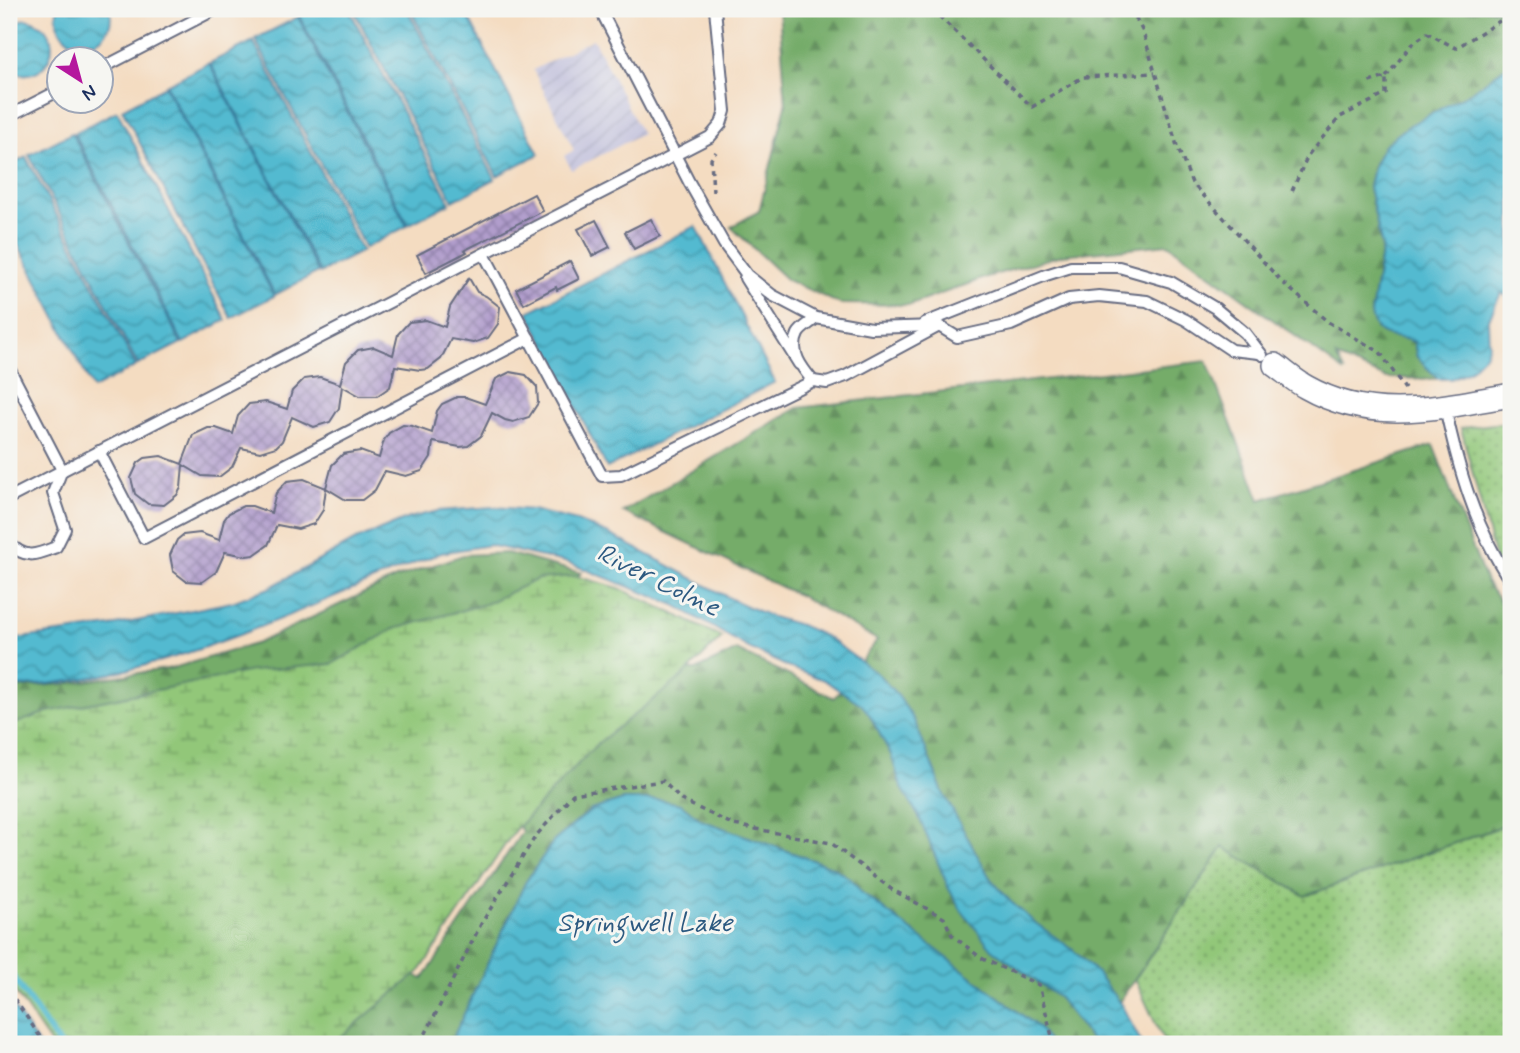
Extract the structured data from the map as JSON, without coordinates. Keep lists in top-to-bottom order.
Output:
{
  "water": ["River Colne", "Springwell Lake"],
  "north": "bottom right"
}
